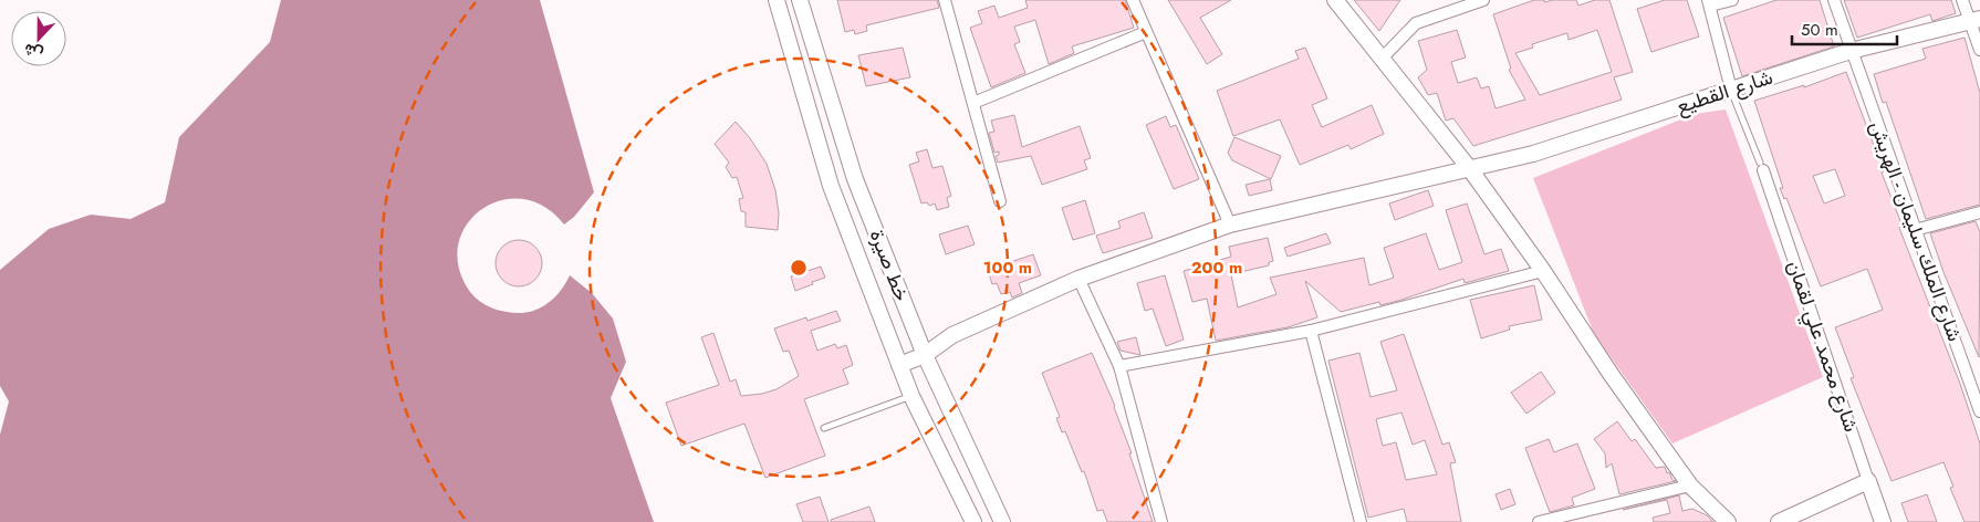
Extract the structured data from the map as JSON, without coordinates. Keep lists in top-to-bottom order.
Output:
{
  "streets": {
    "street": [
      "شارع القطيع",
      "شارع الملك سليمان - الهريش",
      "خط صيرة",
      "شارع محمد علي لقمان"
    ]
  },
  "crossings": [
    ["شارع القطيع", "شارع الملك سليمان - الهريش"],
    ["شارع القطيع", "خط صيرة"]
  ],
  "scale_bar": "50 m",
  "north": "bottom",
  "rings": ["100 m", "200 m"]
}
